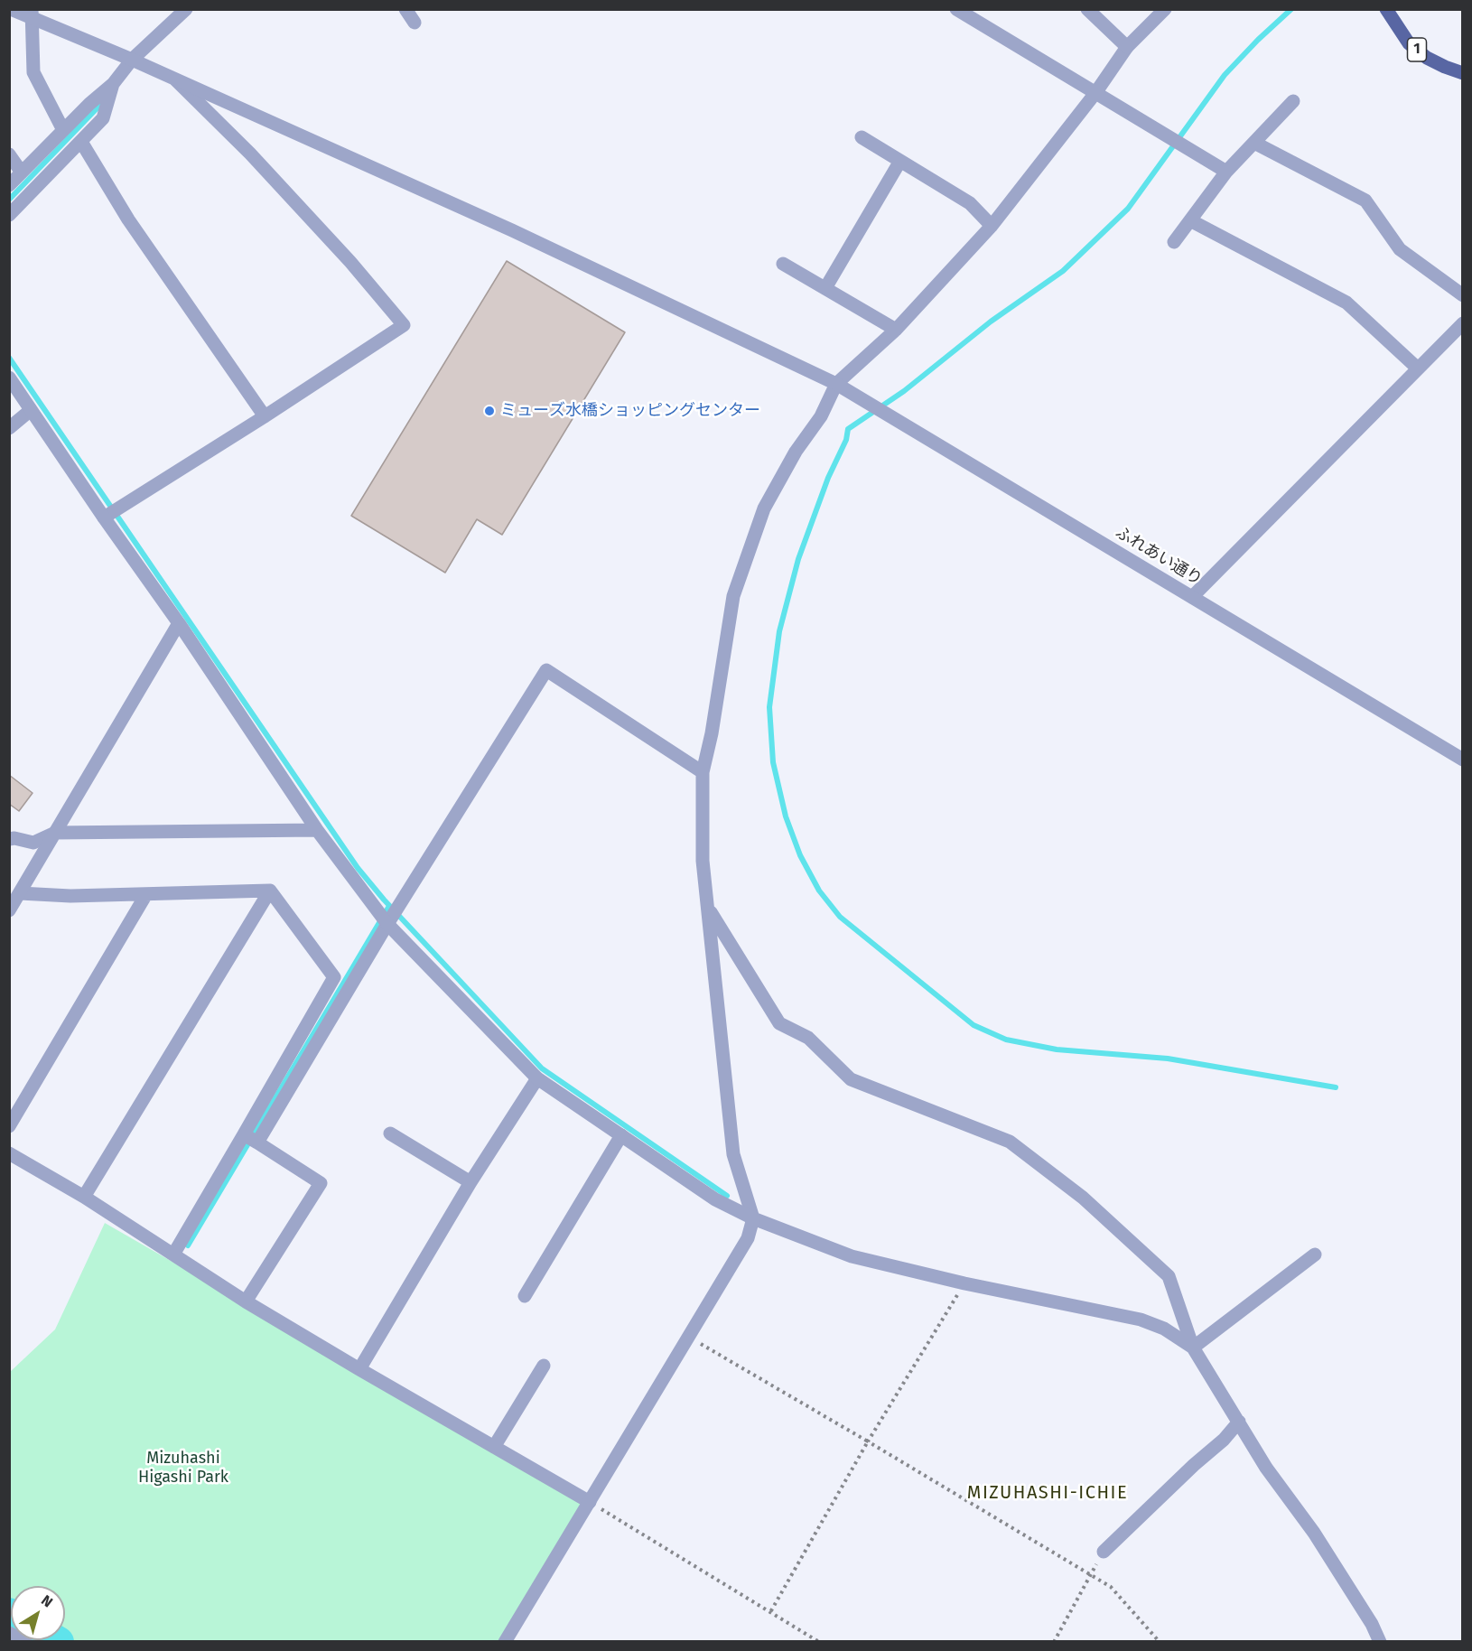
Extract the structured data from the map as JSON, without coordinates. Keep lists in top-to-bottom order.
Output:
{
  "streets": {
    "main road": ["1"],
    "street": ["ふれあい通り"]
  },
  "districts": ["MIZUHASHI-ICHIE"],
  "parks": ["Mizuhashi Higashi Park"],
  "places": ["ミューズ水橋ショッピングセンター"],
  "north": "top right"
}
